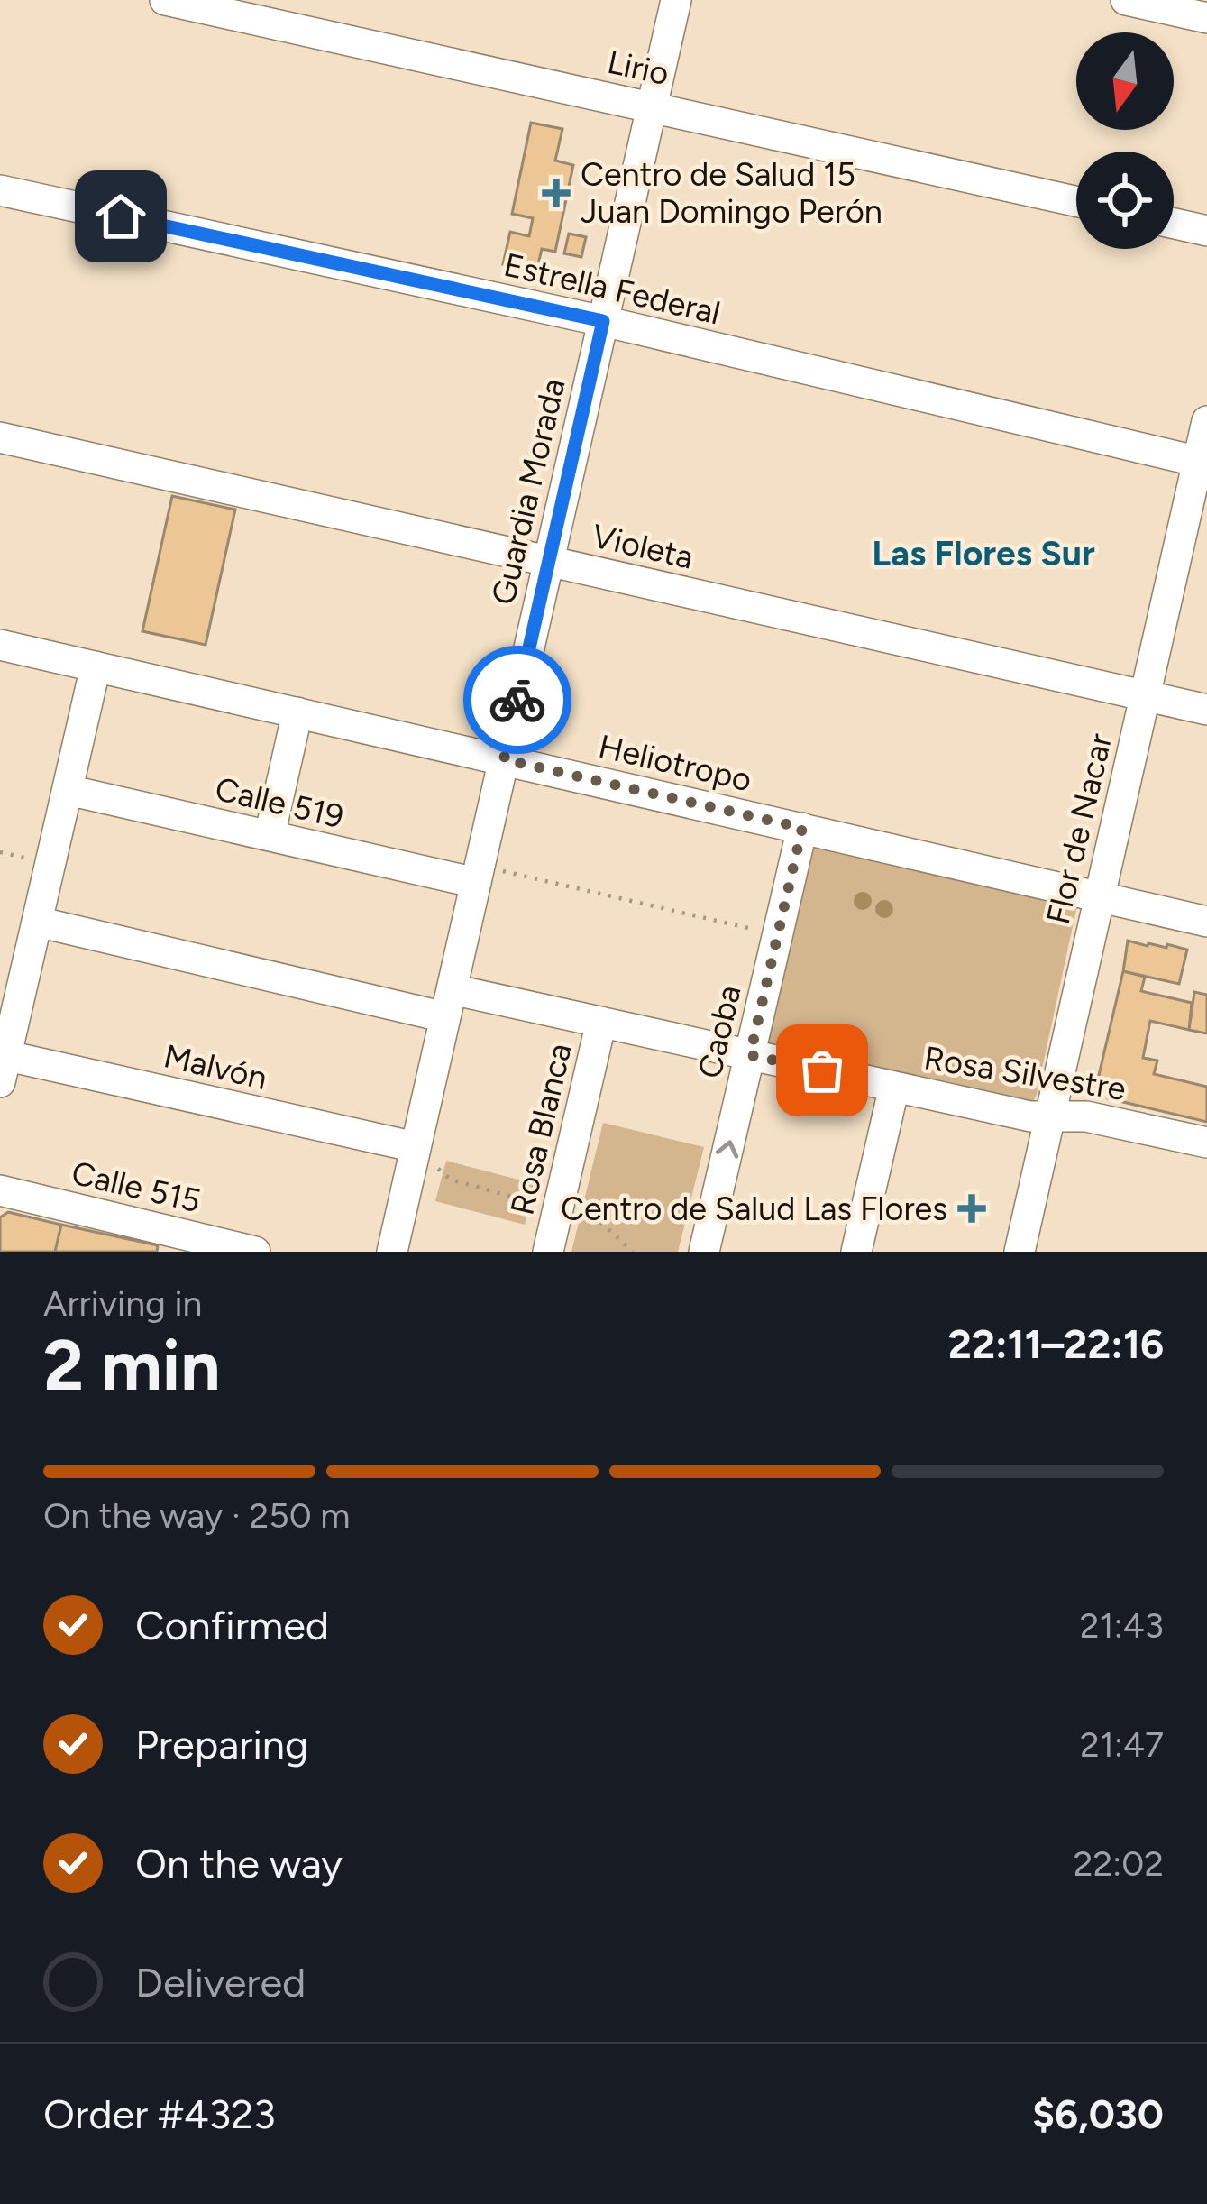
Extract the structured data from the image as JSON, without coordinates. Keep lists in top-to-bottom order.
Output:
{
  "streets": {
    "street": [
      "Lirio",
      "Estrella Federal",
      "Guardia Morada",
      "Violeta",
      "Heliotropo",
      "Calle 519",
      "Flor de Nacar",
      "Caoba",
      "Malvón",
      "Rosa Silvestre",
      "Rosa Blanca",
      "Calle 515"
    ]
  },
  "crossings": [
    ["Lirio", "Guardia Morada"],
    ["Estrella Federal", "Guardia Morada"],
    ["Estrella Federal", "Flor de Nacar"],
    ["Guardia Morada", "Violeta"],
    ["Guardia Morada", "Heliotropo"],
    ["Guardia Morada", "Calle 519"],
    ["Guardia Morada", "Malvón"],
    ["Guardia Morada", "Rosa Silvestre"],
    ["Violeta", "Flor de Nacar"],
    ["Heliotropo", "Flor de Nacar"],
    ["Heliotropo", "Caoba"],
    ["Flor de Nacar", "Rosa Silvestre"],
    ["Caoba", "Rosa Silvestre"],
    ["Rosa Silvestre", "Rosa Blanca"]
  ],
  "districts": ["Las Flores Sur"],
  "places": {
    "health": ["Centro de Salud 15 Juan Domingo Perón", "Centro de Salud Las Flores"]
  },
  "north": "bottom",
  "page": {
    "heading": ["2 min", "Arriving in", "22:11–22:16"],
    "panel": ["Order #4323", "$6,030"],
    "bar": "On the way · 250 m",
    "list": [
      ["Confirmed", "21:43"],
      ["Preparing", "21:47"],
      ["On the way", "22:02"],
      "Delivered"
    ]
  }
}
